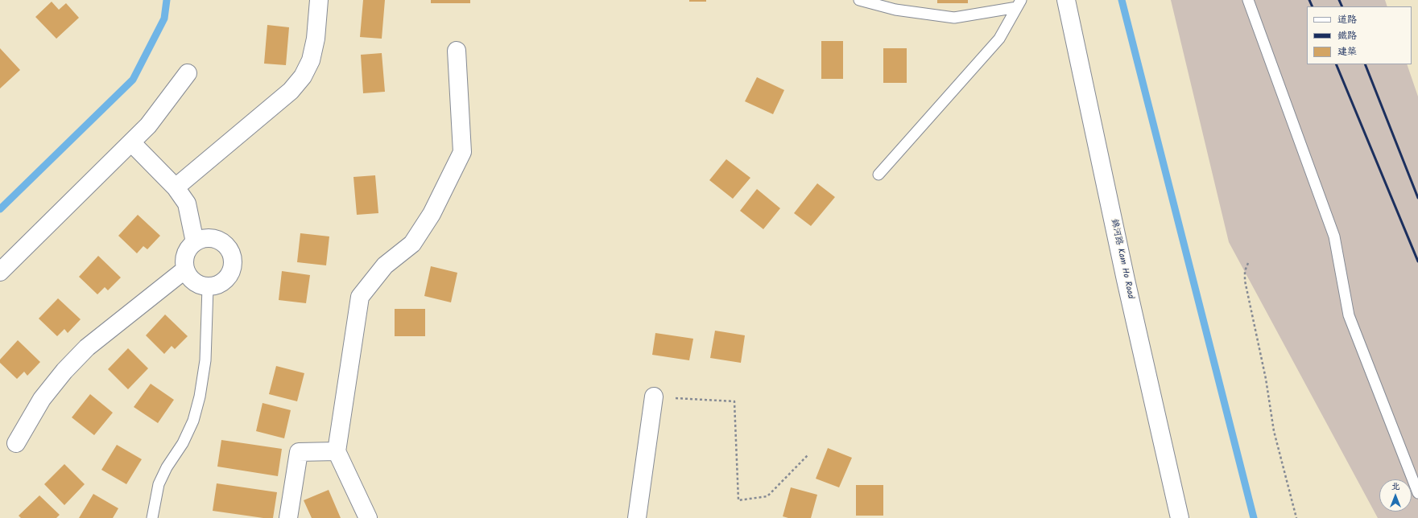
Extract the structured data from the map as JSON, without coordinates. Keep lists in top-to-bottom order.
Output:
{
  "streets": {
    "street": ["錦河路 Kam Ho Road"]
  },
  "legend": ["道路", "鐵路", "建築"],
  "north": "top"
}
